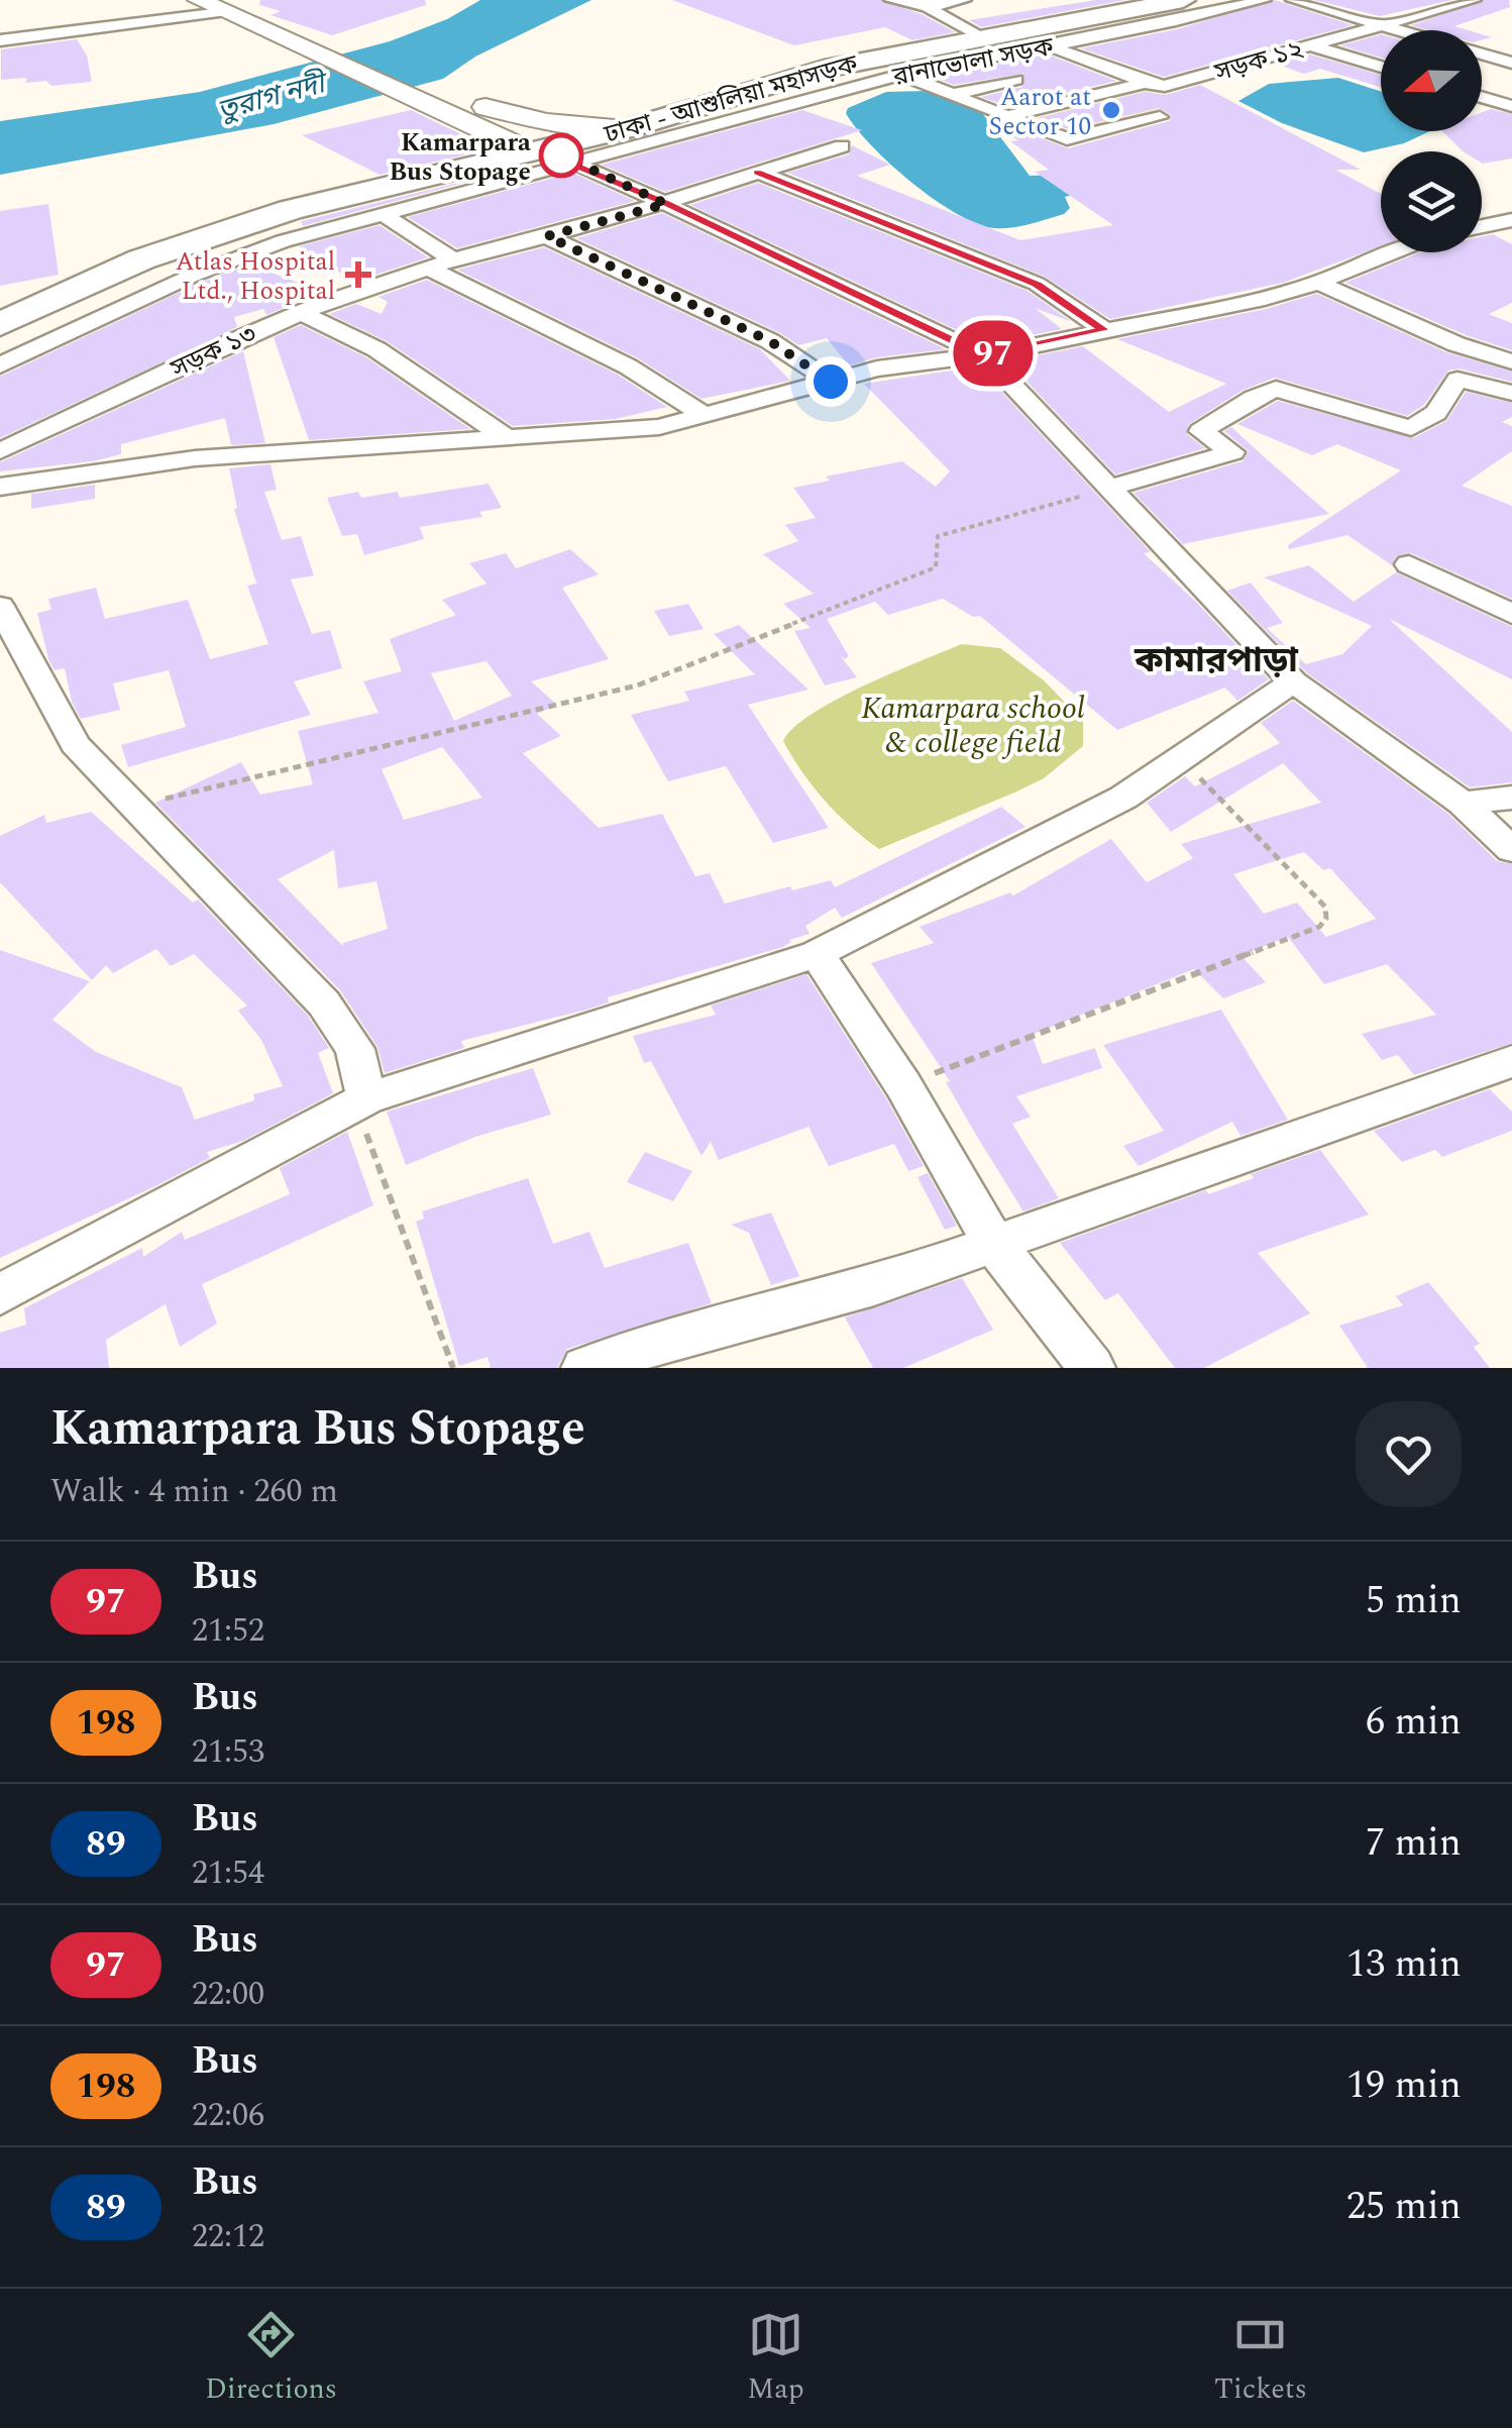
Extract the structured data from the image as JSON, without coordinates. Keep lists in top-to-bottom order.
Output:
{
  "streets": {
    "highway": ["ঢাকা - আশুলিয়া মহাসড়ক"],
    "street": ["সড়ক ১২", "রানাভোলা সড়ক", "সড়ক ১৩"]
  },
  "crossings": [
    ["সড়ক ১২", "রানাভোলা সড়ক"],
    ["রানাভোলা সড়ক", "ঢাকা - আশুলিয়া মহাসড়ক"]
  ],
  "districts": ["কামারপাড়া"],
  "water": ["তুরাগ নদী"],
  "parks": ["Kamarpara school & college field"],
  "places": {
    "other": ["Aarot at Sector 10", "Kamarpara Bus Stopage"],
    "health": ["Atlas Hospital Ltd., Hospital"]
  },
  "lines": ["bus line 97"],
  "north": "left",
  "page": {
    "on_map": "97",
    "heading": ["Kamarpara Bus Stopage", "Walk · 4 min · 260 m"],
    "list": [
      {
        "mark": "97",
        "name": "Bus",
        "note": "21:52",
        "value": "5 min"
      },
      {
        "mark": "198",
        "name": "Bus",
        "note": "21:53",
        "value": "6 min"
      },
      {
        "mark": "89",
        "name": "Bus",
        "note": "21:54",
        "value": "7 min"
      },
      {
        "mark": "97",
        "name": "Bus",
        "note": "22:00",
        "value": "13 min"
      },
      {
        "mark": "198",
        "name": "Bus",
        "note": "22:06",
        "value": "19 min"
      },
      {
        "mark": "89",
        "name": "Bus",
        "note": "22:12",
        "value": "25 min"
      }
    ],
    "tabs": ["Directions", "Map", "Tickets"]
  }
}
